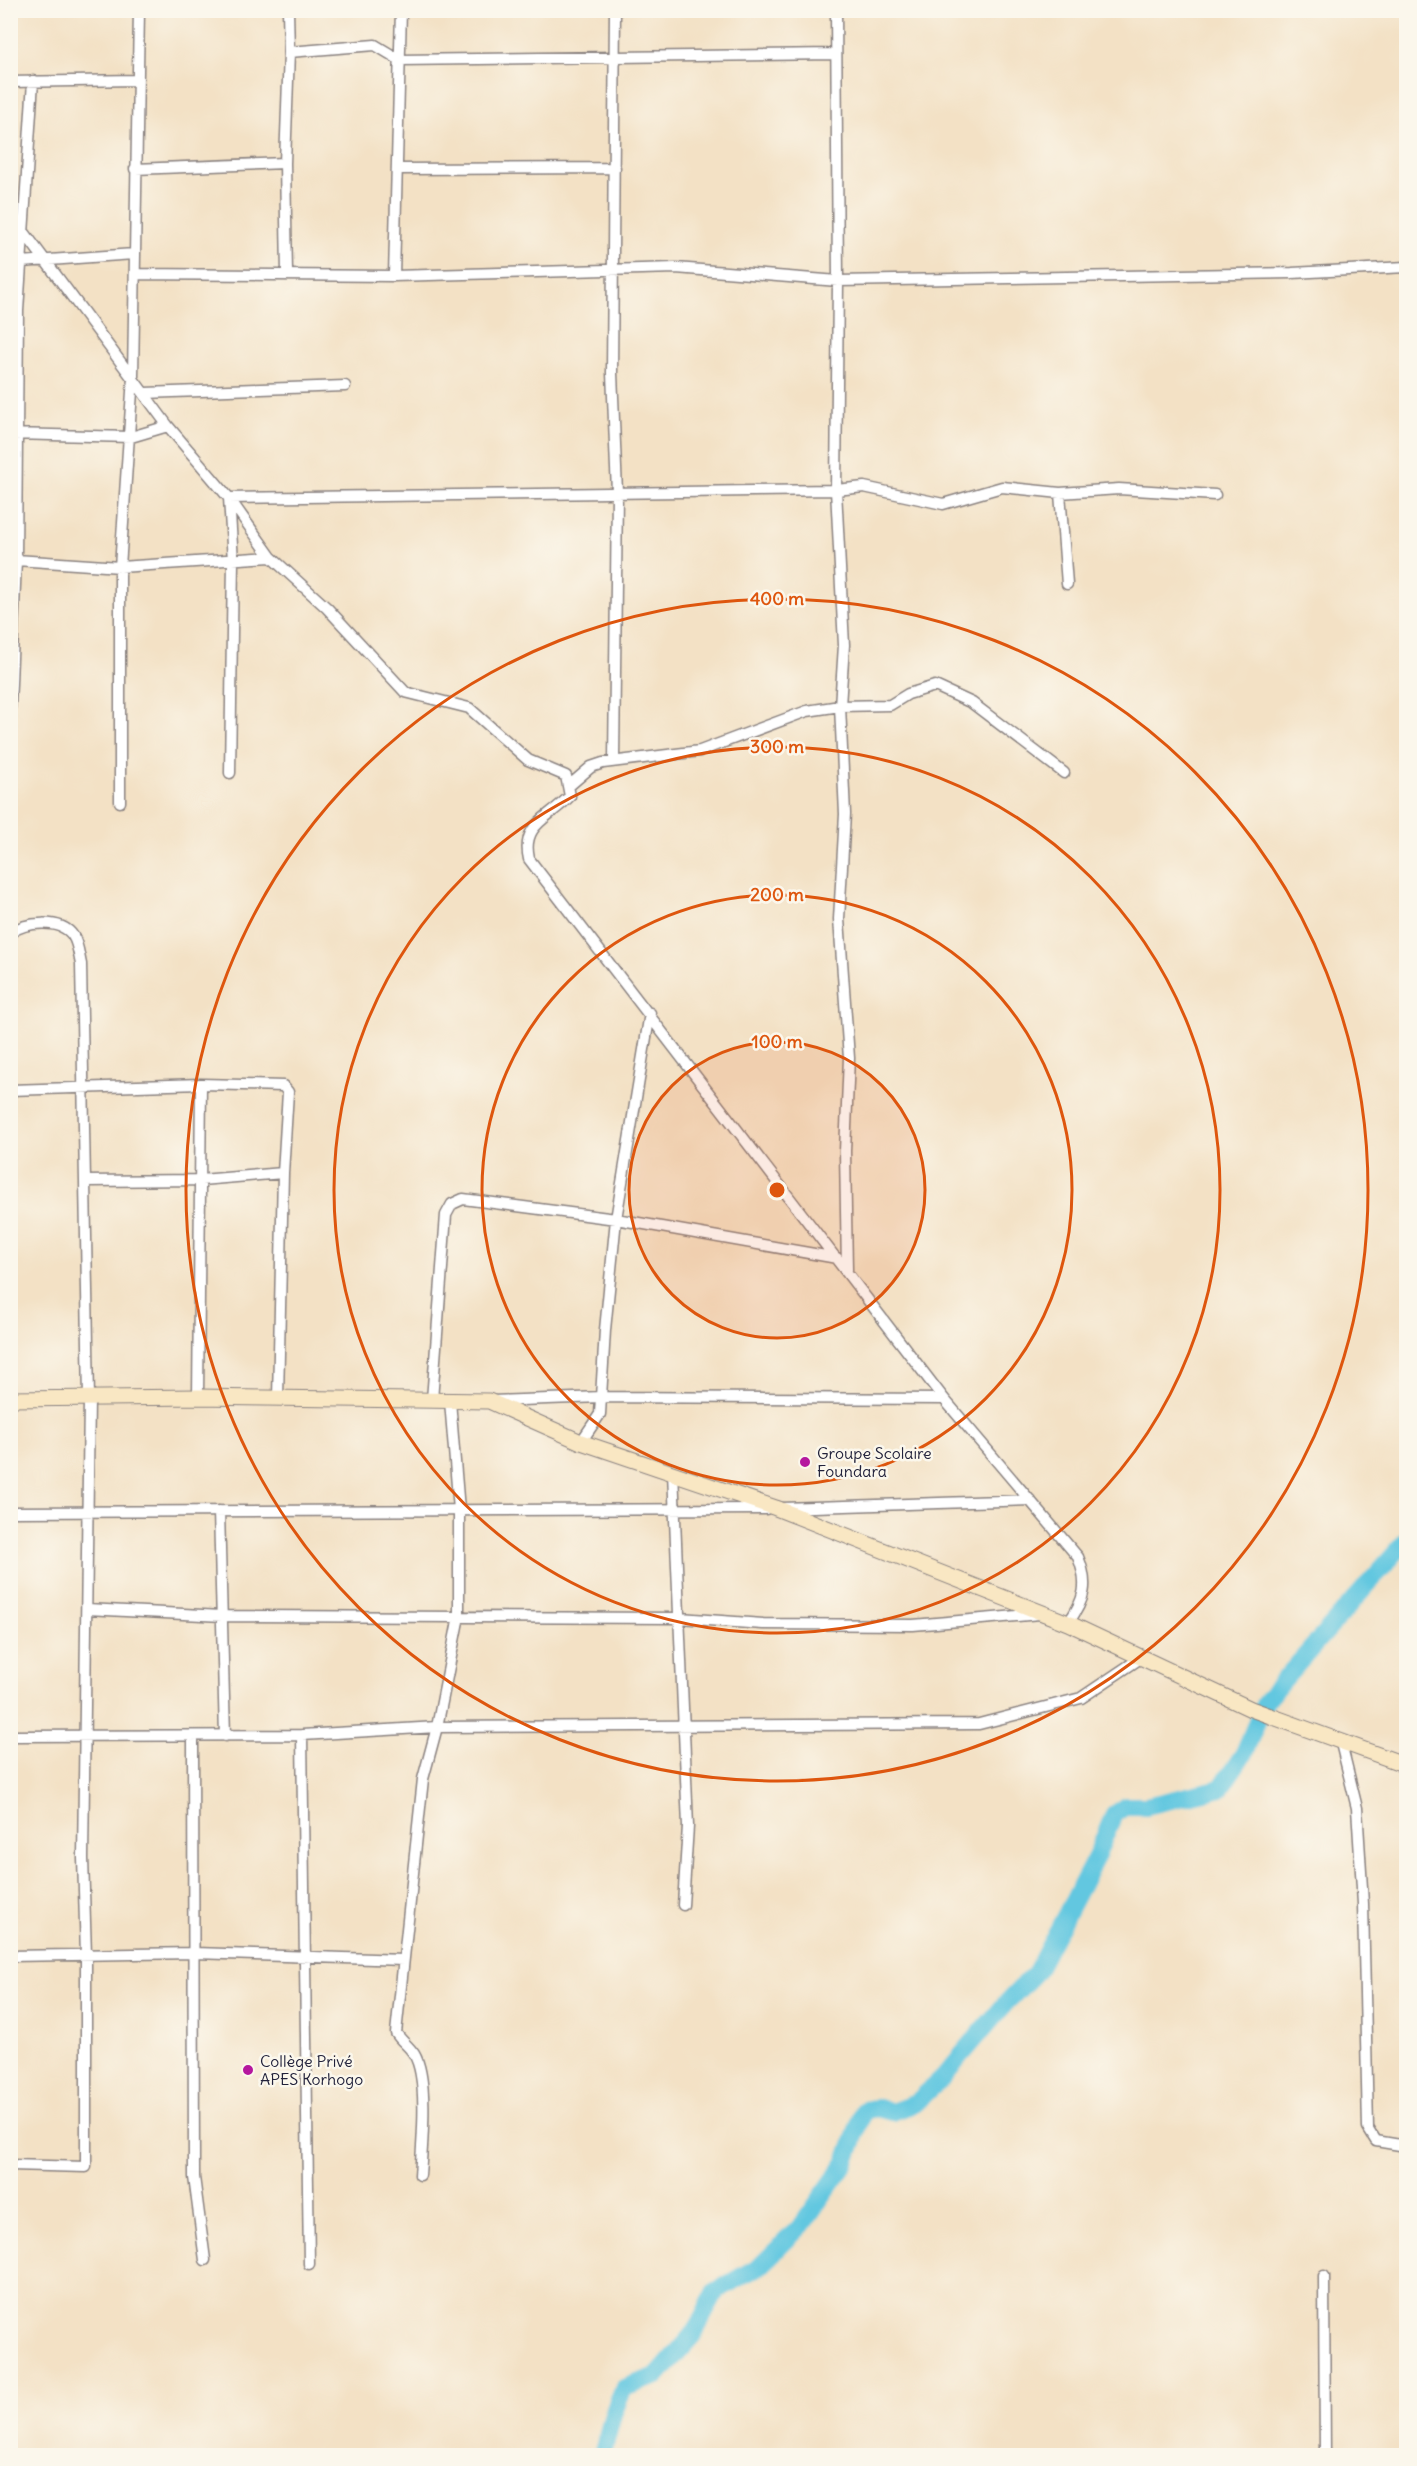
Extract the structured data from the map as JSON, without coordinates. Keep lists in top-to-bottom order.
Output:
{
  "places": ["Groupe Scolaire Foundara", "Collège Privé APES Korhogo"],
  "rings": [
    "400 m",
    "300 m",
    "200 m",
    "100 m"
  ]
}
